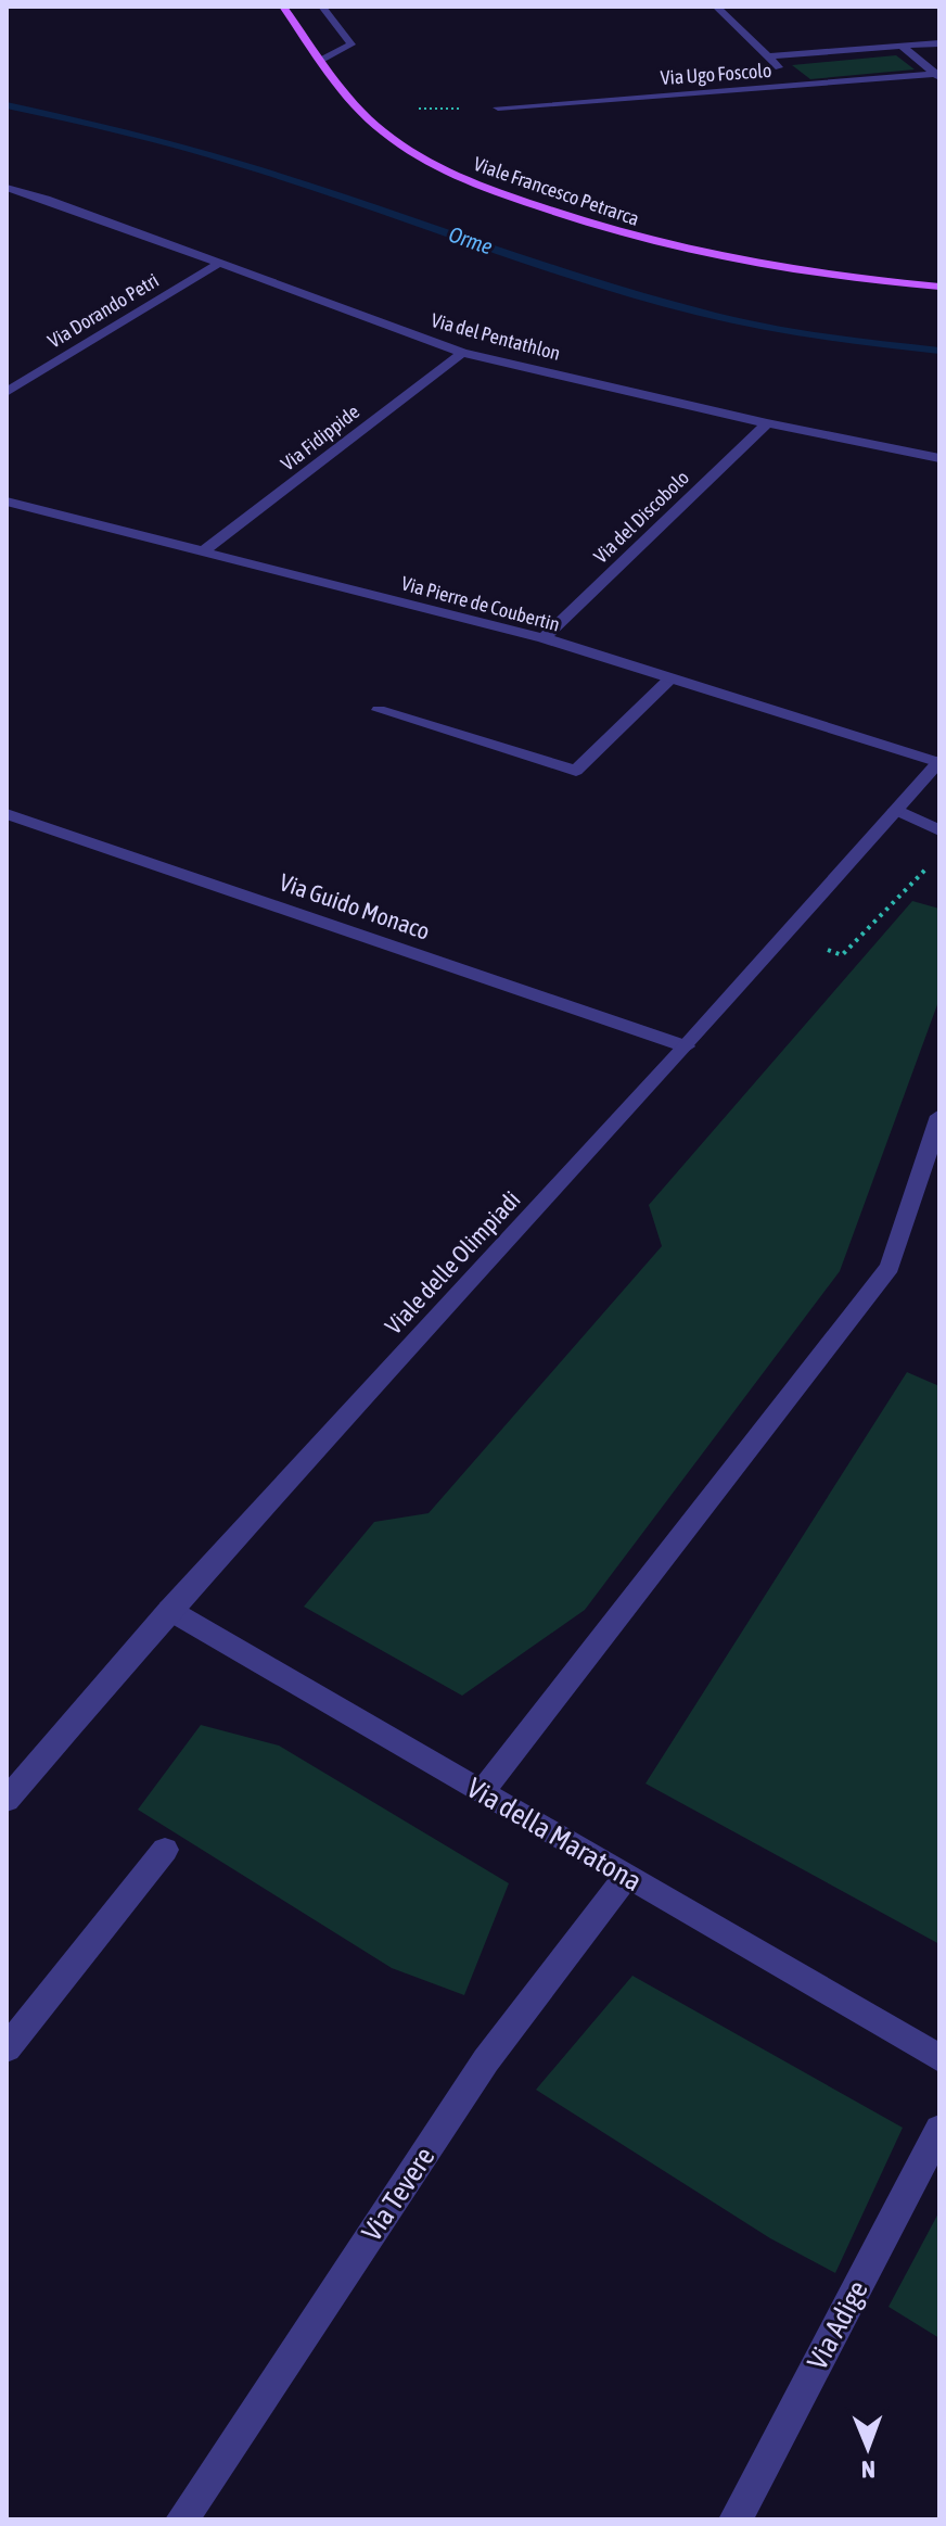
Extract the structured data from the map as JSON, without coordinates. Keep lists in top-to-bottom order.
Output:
{
  "streets": {
    "main road": ["Viale Francesco Petrarca"],
    "street": [
      "Via Ugo Foscolo",
      "Via Dorando Petri",
      "Via del Pentathlon",
      "Via Fidippide",
      "Via del Discobolo",
      "Via Pierre de Coubertin",
      "Via Guido Monaco",
      "Viale delle Olimpiadi",
      "Via della Maratona",
      "Via Tevere",
      "Via Adige"
    ]
  },
  "crossings": [
    ["Via Dorando Petri", "Via del Pentathlon"],
    ["Via del Pentathlon", "Via Fidippide"],
    ["Via del Pentathlon", "Via del Discobolo"],
    ["Via Fidippide", "Via Pierre de Coubertin"],
    ["Via del Discobolo", "Via Pierre de Coubertin"],
    ["Via Pierre de Coubertin", "Viale delle Olimpiadi"],
    ["Via Guido Monaco", "Viale delle Olimpiadi"],
    ["Viale delle Olimpiadi", "Via della Maratona"],
    ["Via della Maratona", "Via Tevere"]
  ],
  "water": ["Orme"],
  "north": "bottom"
}
